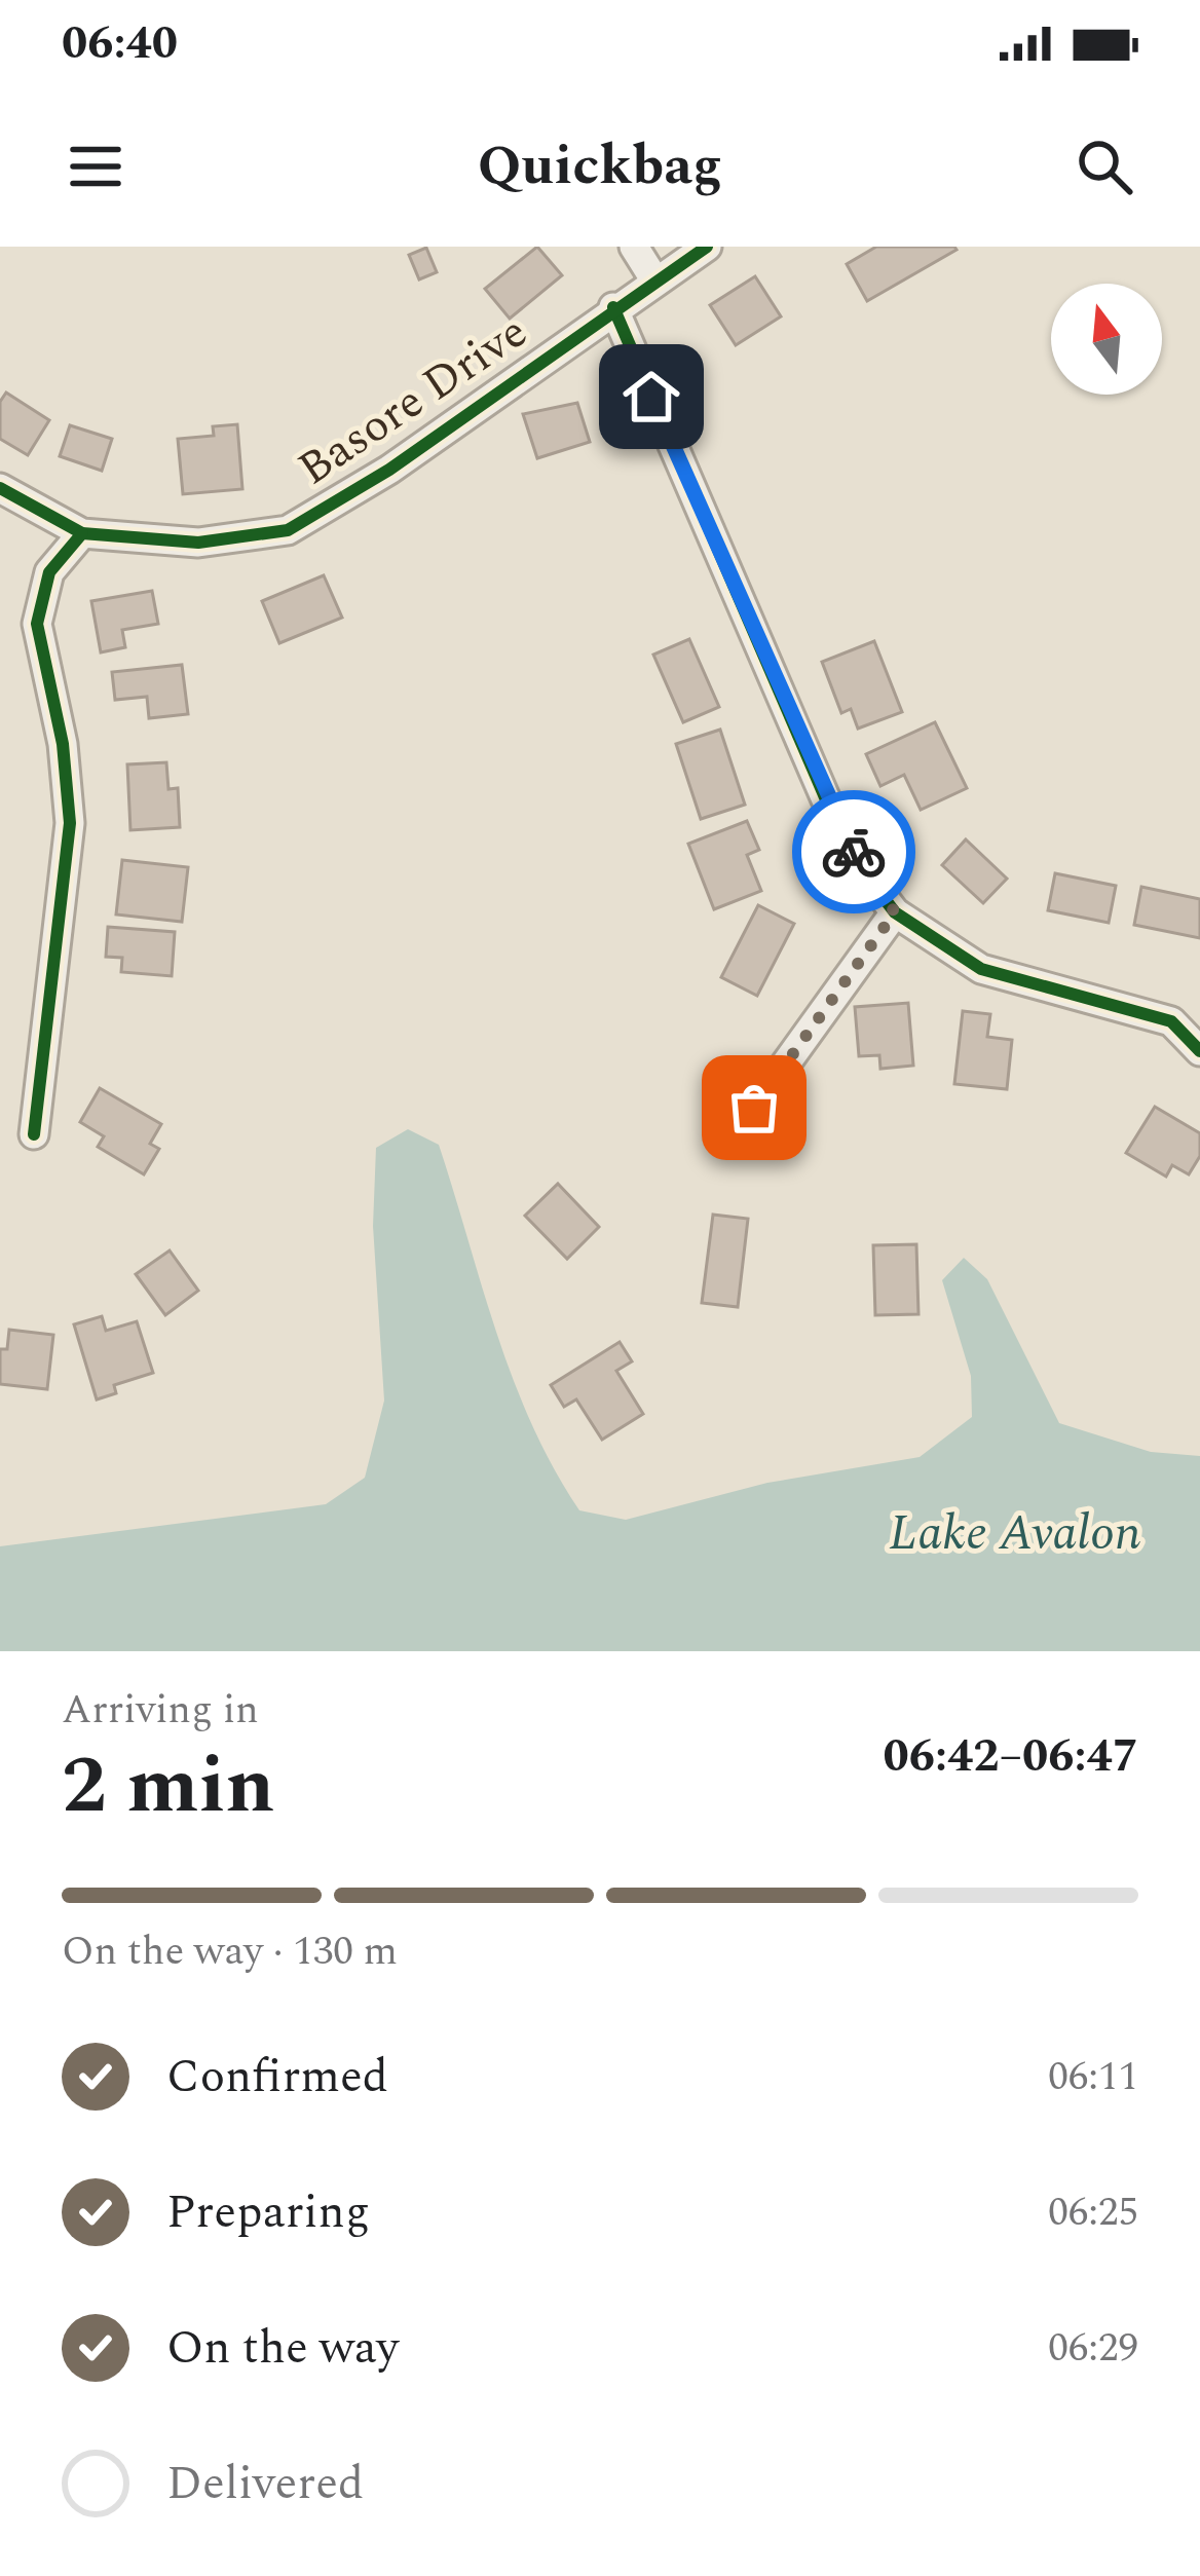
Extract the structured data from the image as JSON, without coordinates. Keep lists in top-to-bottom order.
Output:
{
  "streets": {
    "street": ["Basore Drive"]
  },
  "water": ["Lake Avalon"],
  "north": "top",
  "page": {
    "status": "06:40",
    "header": "Quickbag",
    "heading": ["2 min", "Arriving in", "06:42–06:47"],
    "bar": "On the way · 130 m",
    "list": [
      ["Confirmed", "06:11"],
      ["Preparing", "06:25"],
      ["On the way", "06:29"],
      "Delivered"
    ]
  }
}
